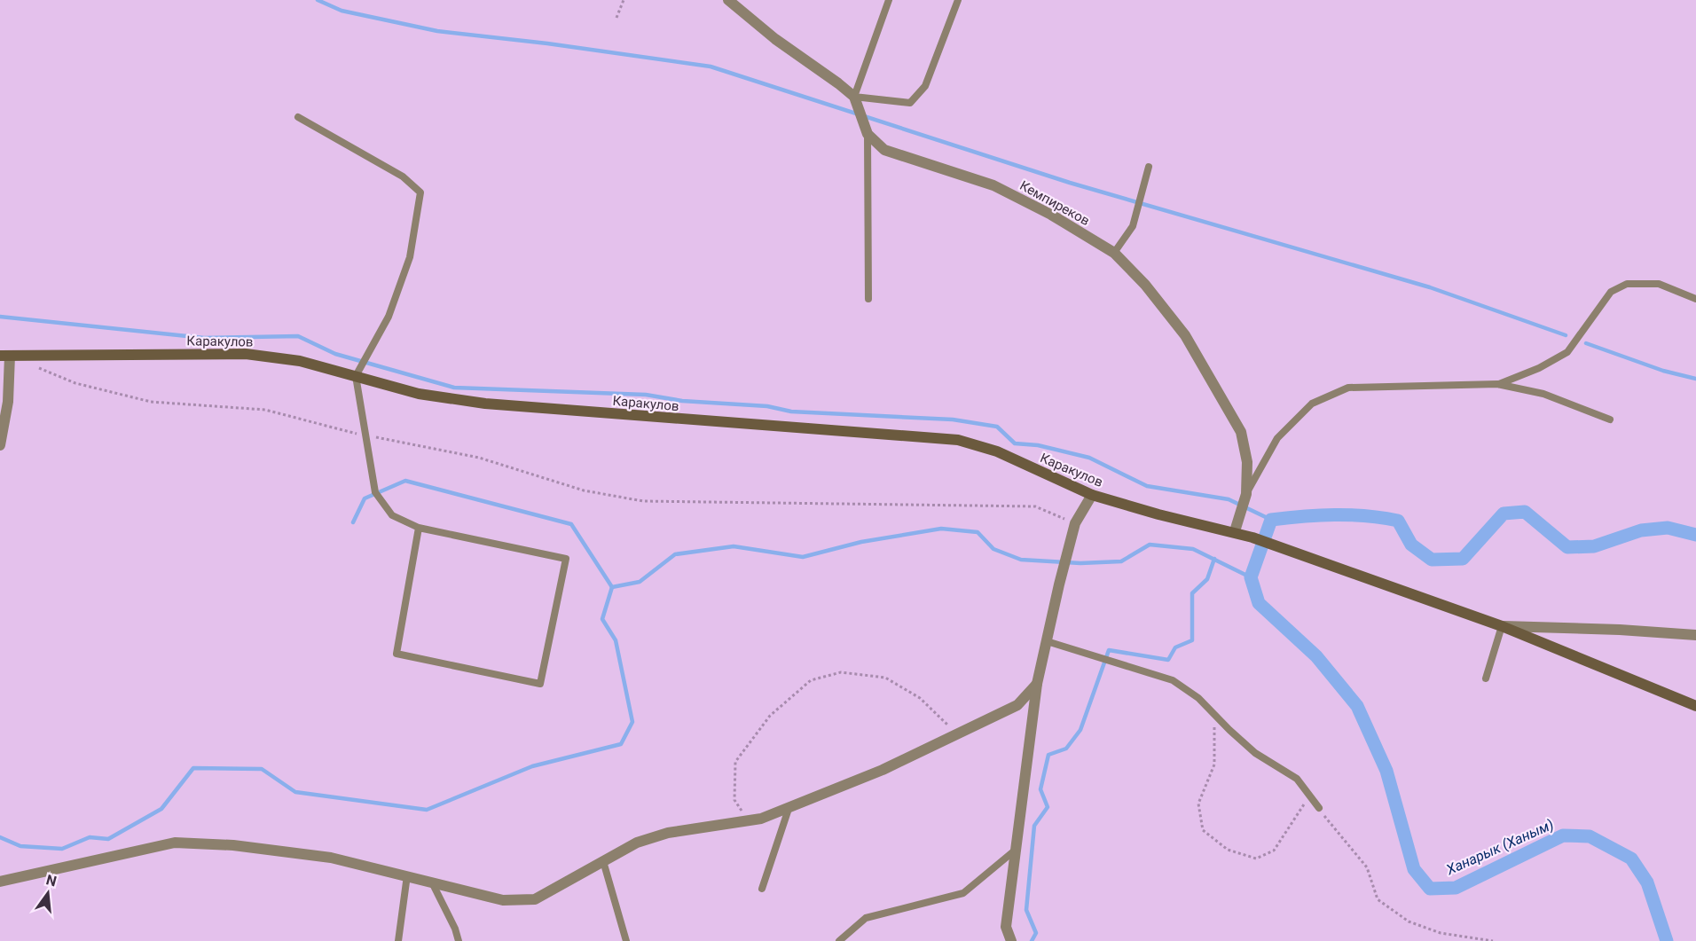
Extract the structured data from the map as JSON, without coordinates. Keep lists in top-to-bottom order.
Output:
{
  "streets": {
    "main road": ["Каракулов"],
    "street": ["Кемпиреков"]
  },
  "crossings": [
    ["Кемпиреков", "Каракулов"]
  ],
  "water": ["Ханарык (Ханым)"],
  "north": "top"
}
